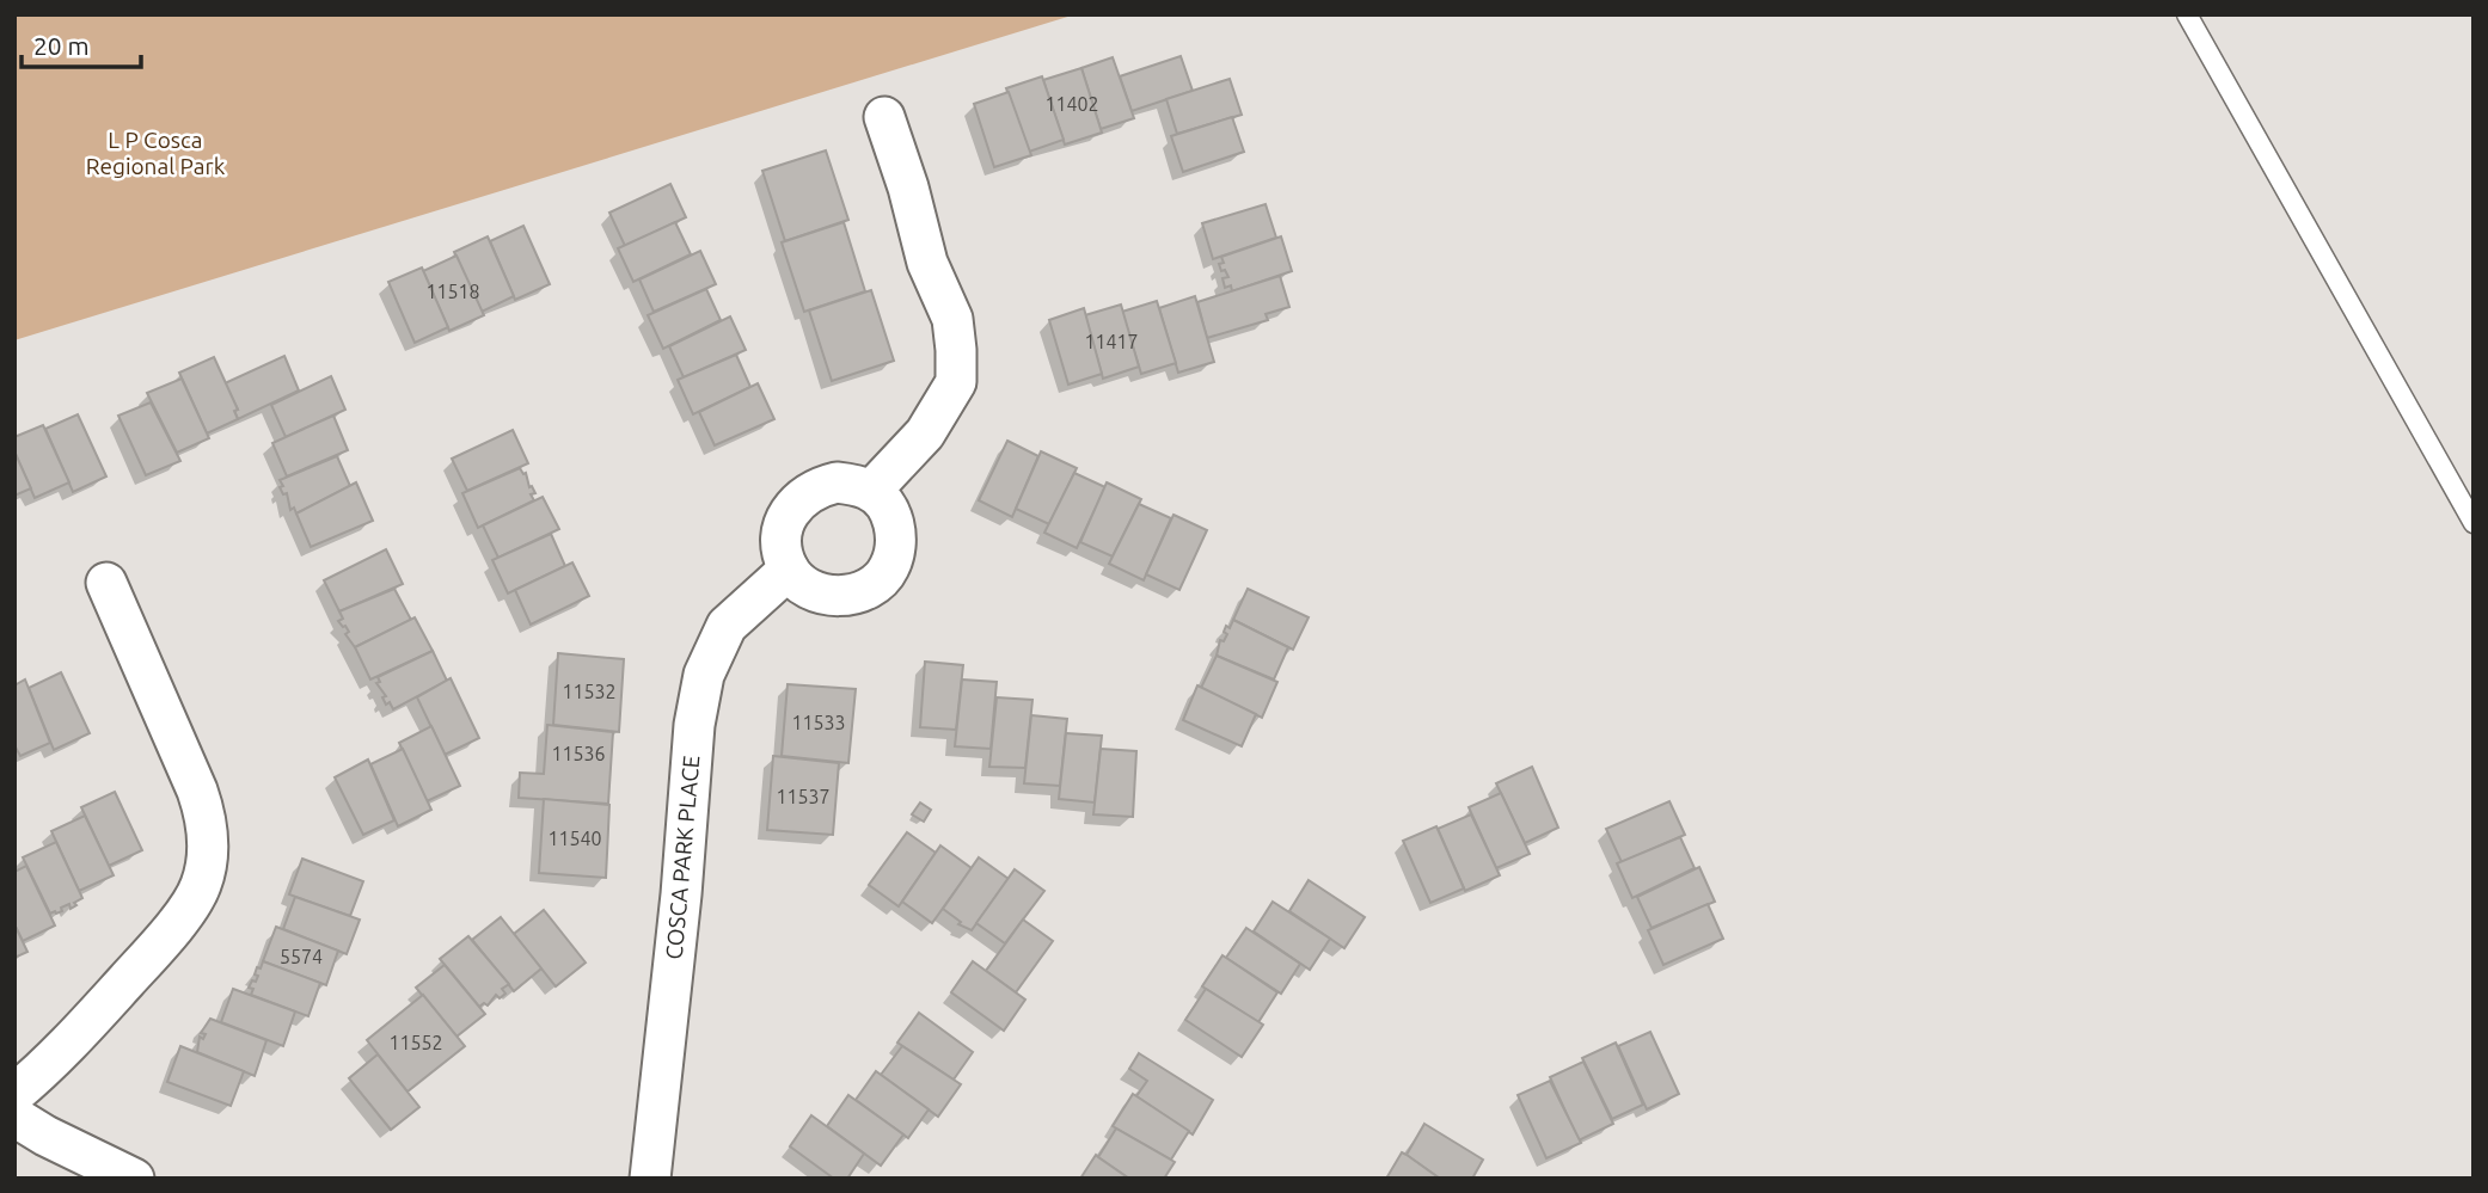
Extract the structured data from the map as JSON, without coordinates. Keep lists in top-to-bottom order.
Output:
{
  "streets": {
    "street": ["COSCA PARK PLACE"]
  },
  "parks": ["L P Cosca Regional Park"],
  "house_numbers": [
    "11402",
    "11518",
    "11417",
    "11532",
    "11533",
    "11536",
    "11537",
    "11540",
    "5574",
    "11552"
  ],
  "scale_bar": "20 m"
}
